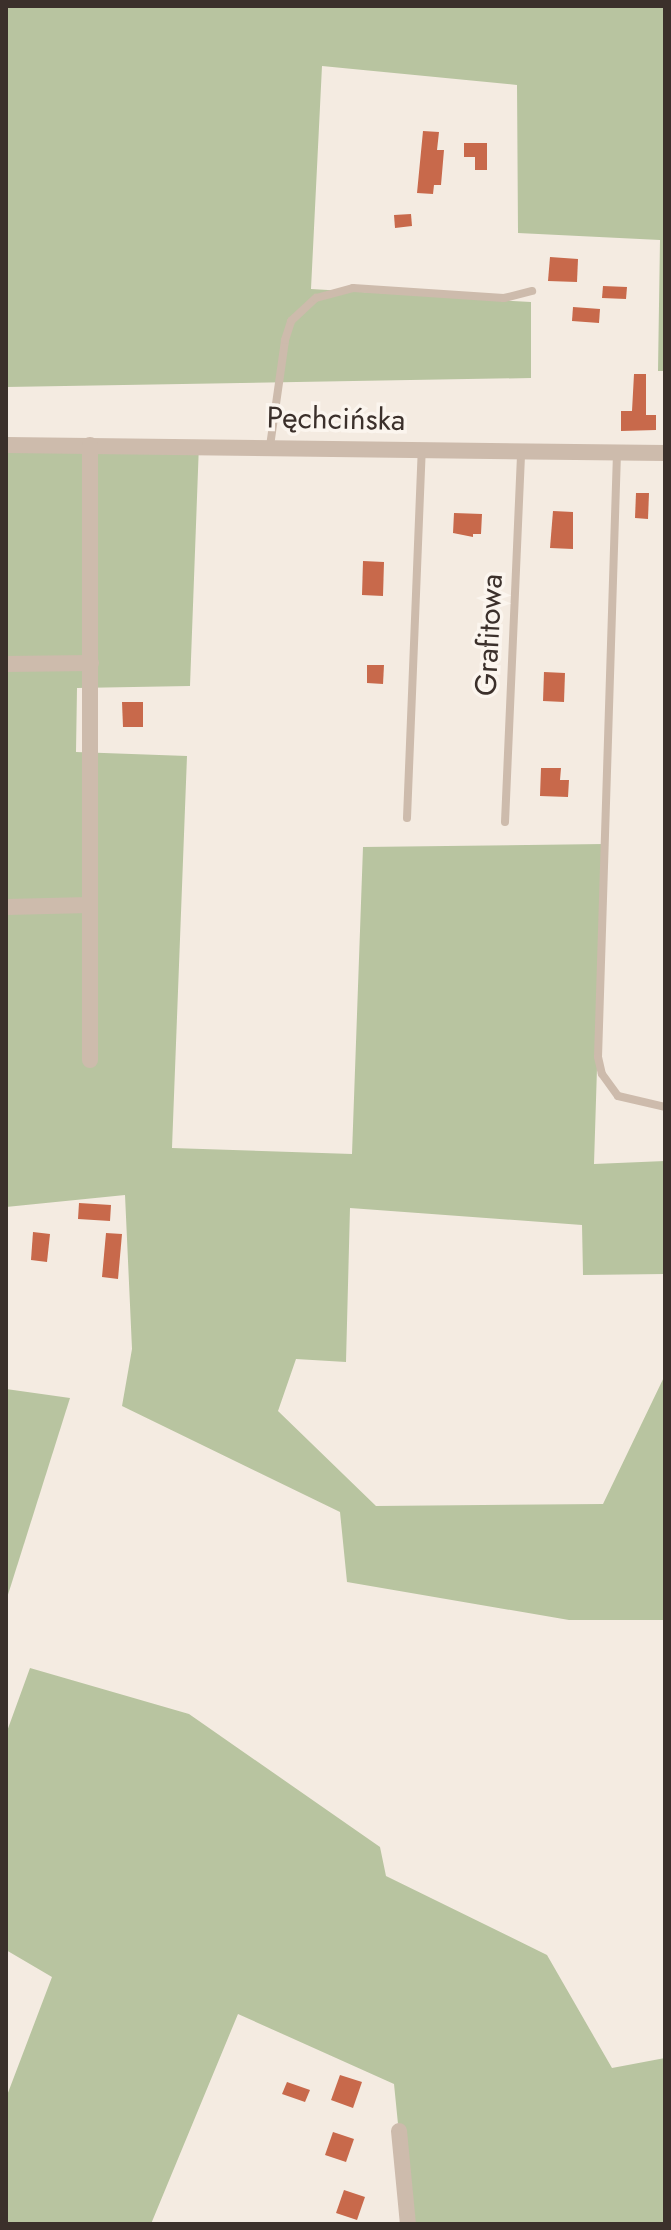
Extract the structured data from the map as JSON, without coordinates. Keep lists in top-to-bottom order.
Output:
{
  "streets": {
    "street": ["Pęchcińska"],
    "lane": ["Grafitowa"]
  },
  "crossings": [
    ["Pęchcińska", "Grafitowa"]
  ]
}
